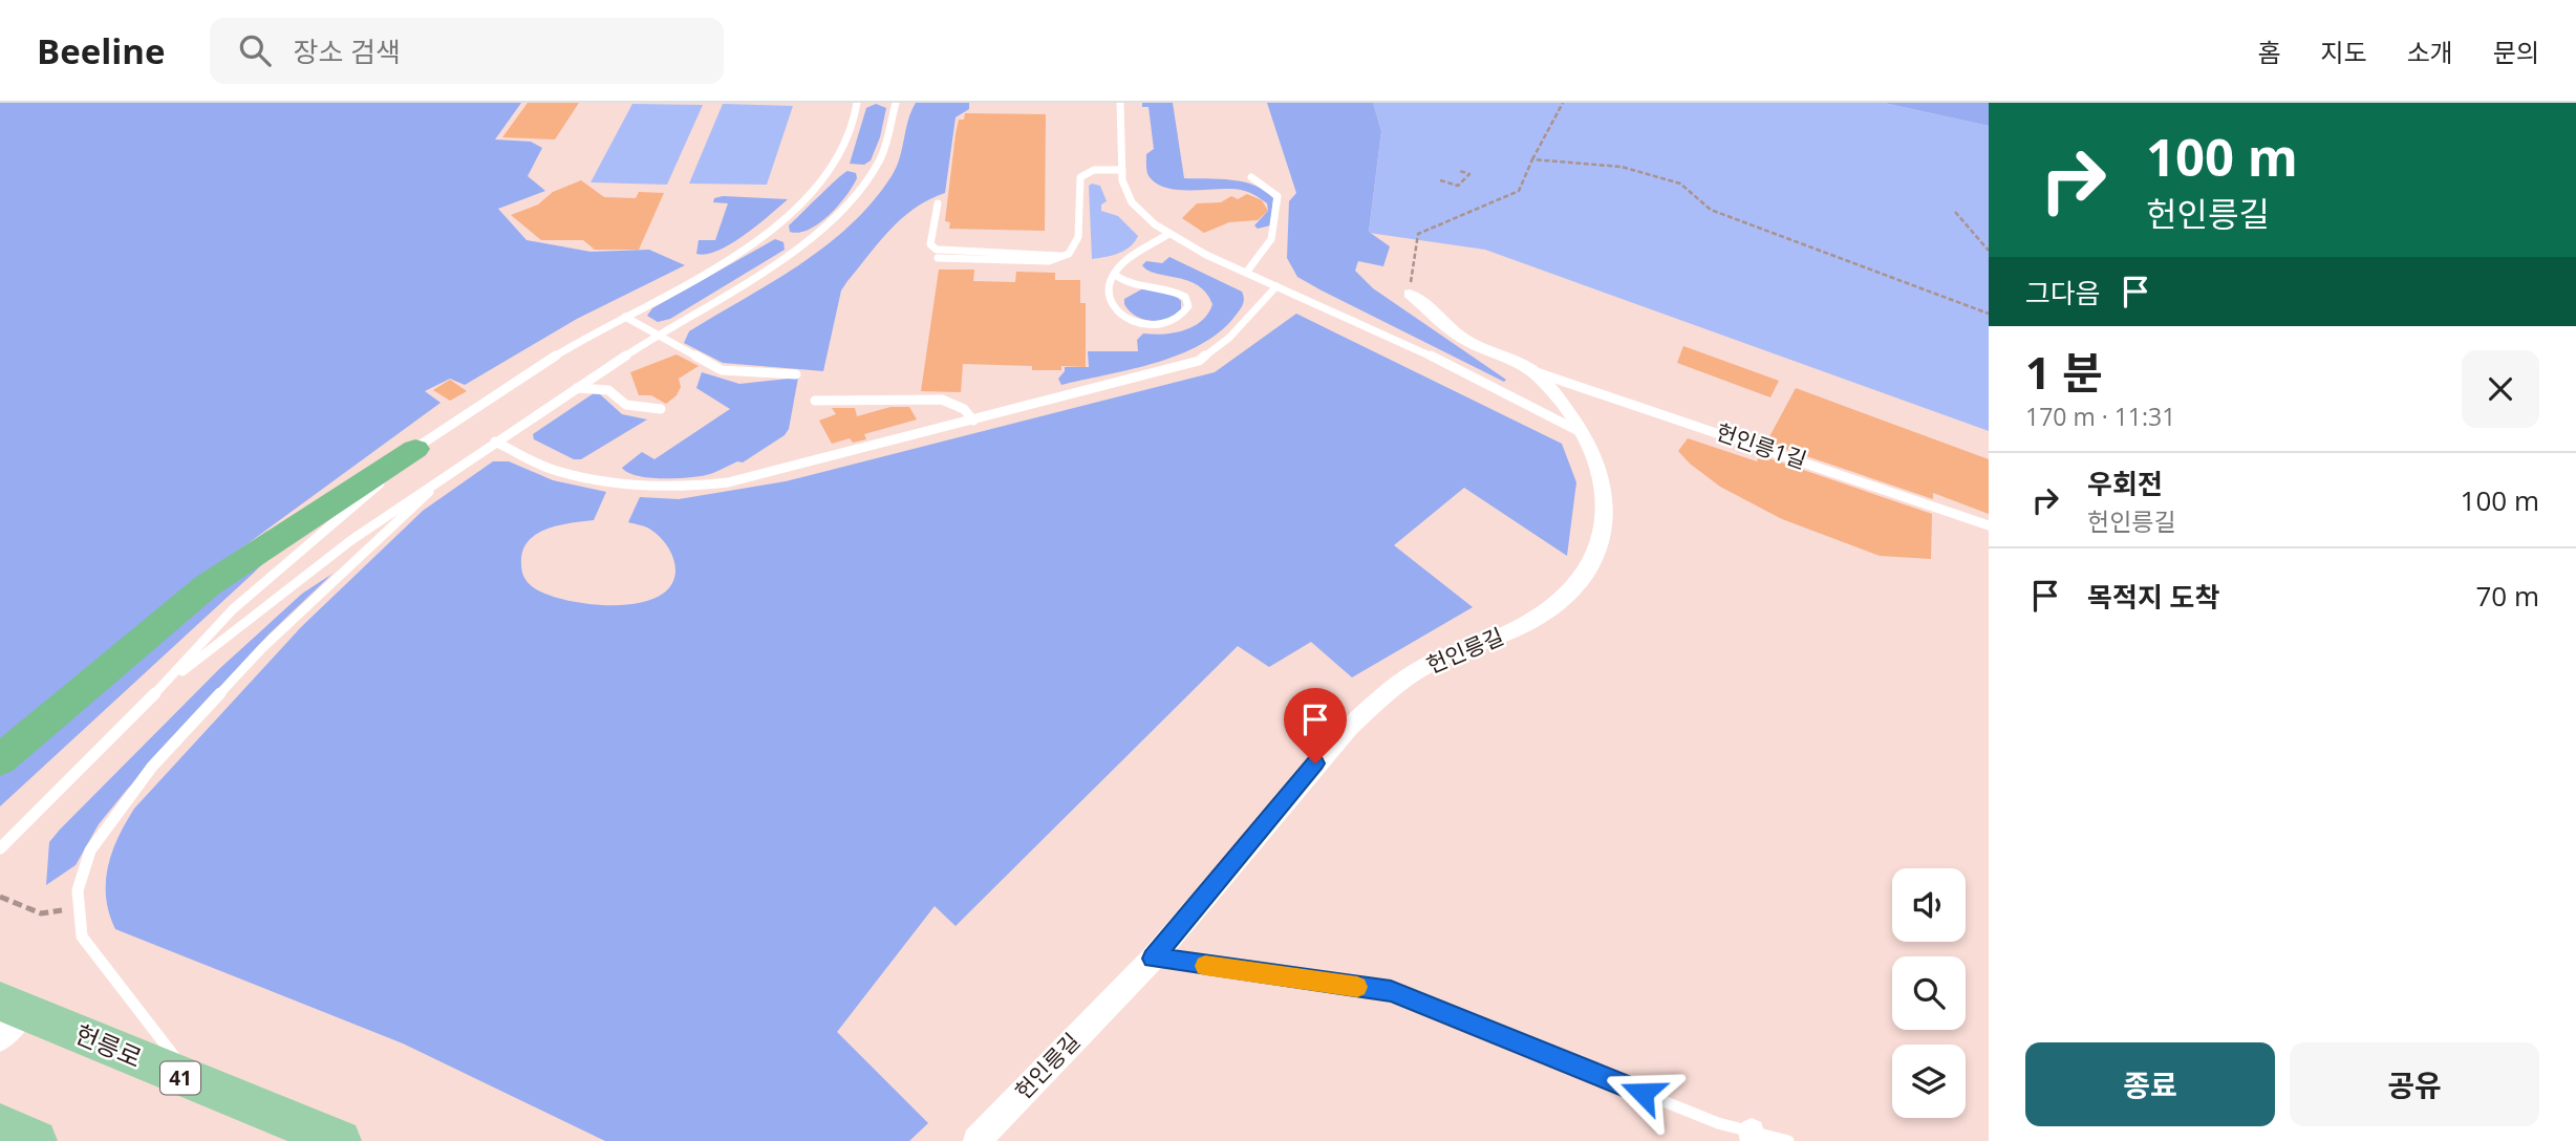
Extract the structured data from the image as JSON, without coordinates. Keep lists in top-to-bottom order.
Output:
{
  "streets": {
    "main road": ["헌릉로", "41"],
    "street": ["헌인릉길"],
    "lane": ["헌인릉1길"]
  },
  "crossings": [
    ["헌인릉1길", "헌인릉길"]
  ],
  "page": {
    "header": "Beeline",
    "search": "장소 검색",
    "nav": [
      "홈",
      "지도",
      "소개",
      "문의"
    ],
    "turn": ["100 m", "헌인릉길"],
    "then": "그다음",
    "heading": ["1 분", "170 m · 11:31"],
    "list": [
      {
        "name": "우회전",
        "note": "헌인릉길",
        "value": "100 m"
      },
      {
        "name": "목적지 도착",
        "value": "70 m"
      }
    ],
    "buttons": ["종료", "공유"]
  }
}
